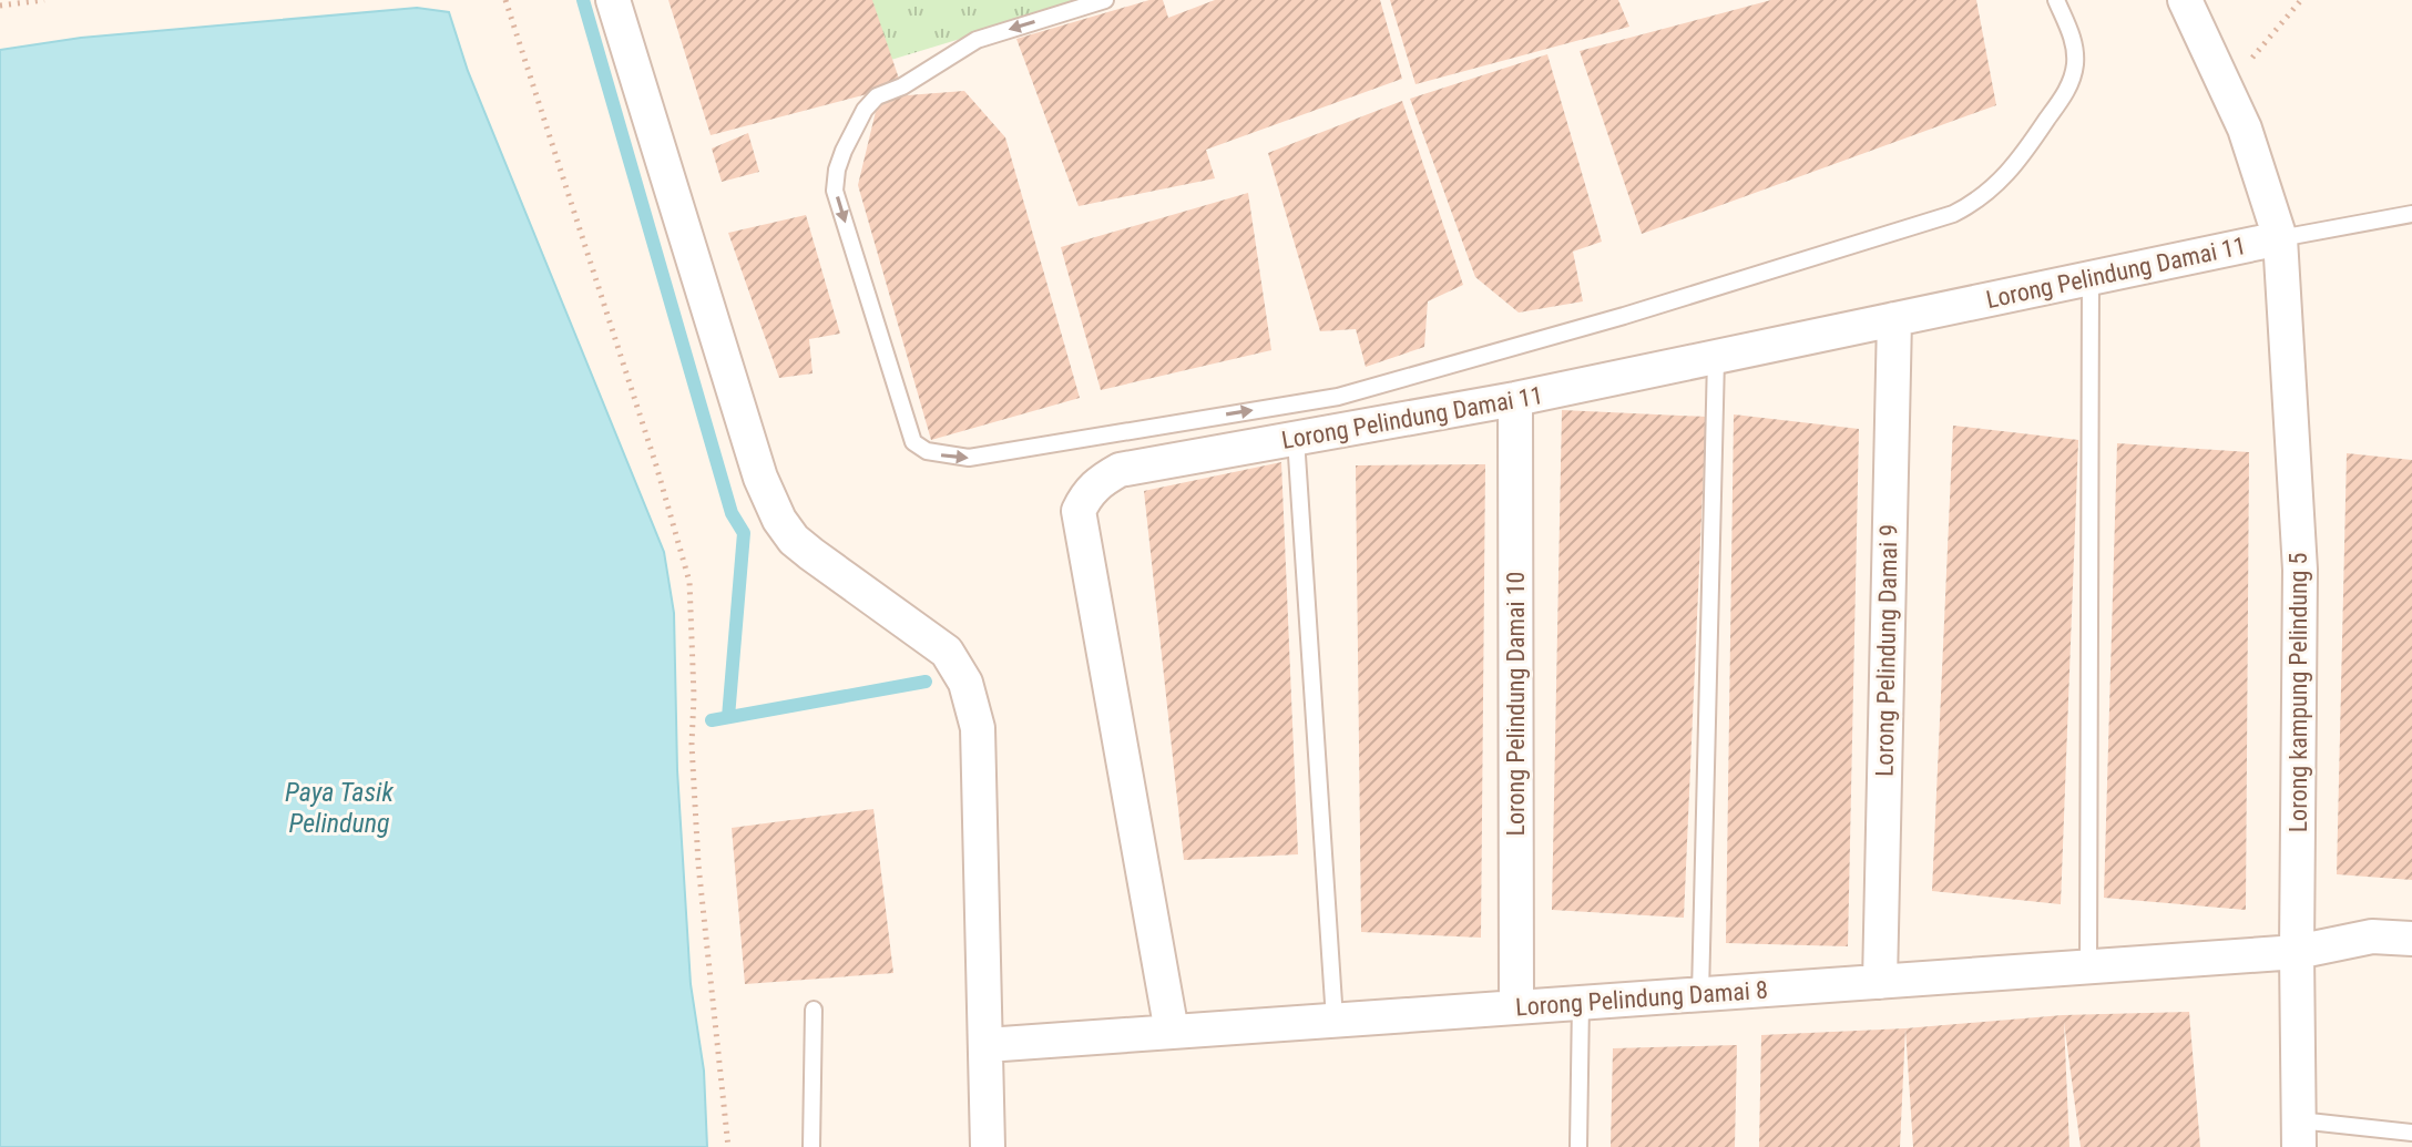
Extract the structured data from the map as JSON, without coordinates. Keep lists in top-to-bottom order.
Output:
{
  "streets": {
    "street": [
      "Lorong Pelindung Damai 11",
      "Lorong Pelindung Damai 9",
      "Lorong kampung Pelindung 5",
      "Lorong Pelindung Damai 10",
      "Lorong Pelindung Damai 8"
    ]
  },
  "crossings": [
    ["Lorong Pelindung Damai 11", "Lorong Pelindung Damai 9"],
    ["Lorong Pelindung Damai 11", "Lorong kampung Pelindung 5"],
    ["Lorong Pelindung Damai 11", "Lorong Pelindung Damai 10"],
    ["Lorong Pelindung Damai 11", "Lorong Pelindung Damai 8"],
    ["Lorong Pelindung Damai 9", "Lorong Pelindung Damai 8"],
    ["Lorong kampung Pelindung 5", "Lorong Pelindung Damai 8"],
    ["Lorong Pelindung Damai 10", "Lorong Pelindung Damai 8"]
  ],
  "water": ["Paya Tasik Pelindung"]
}
